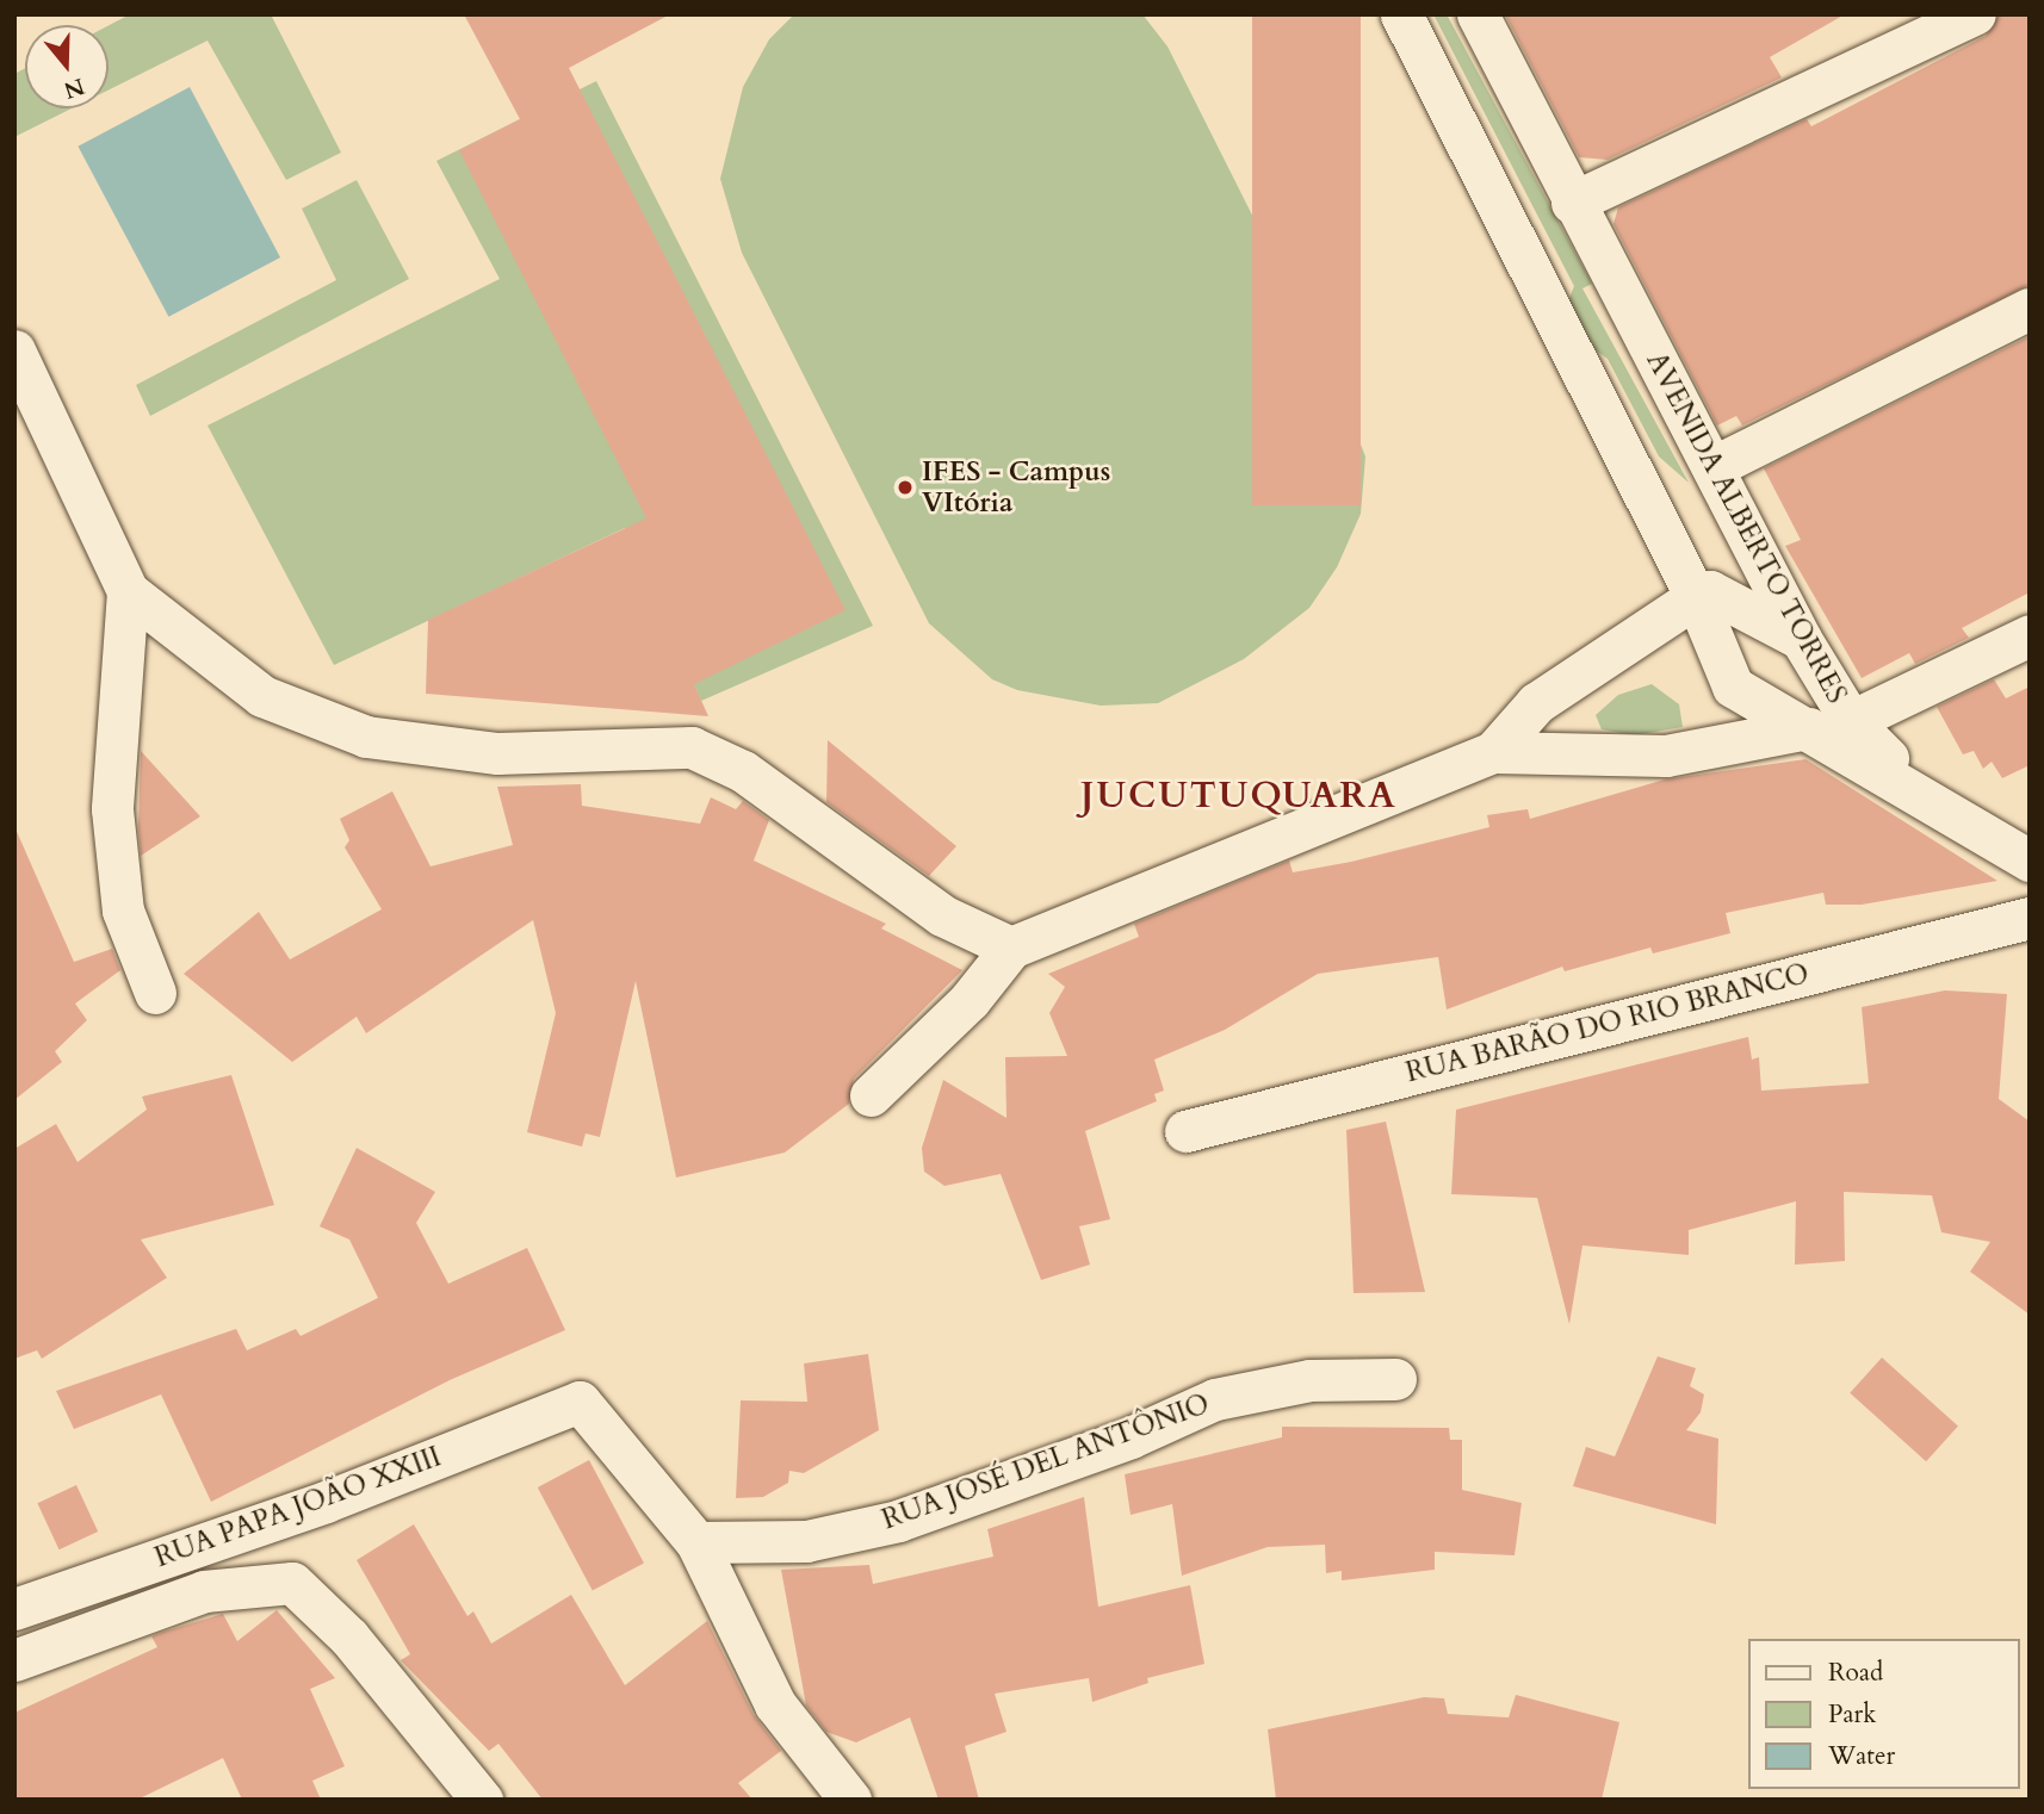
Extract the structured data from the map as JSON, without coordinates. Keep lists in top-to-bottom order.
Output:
{
  "streets": {
    "street": [
      "AVENIDA ALBERTO TORRES",
      "RUA BARÃO DO RIO BRANCO",
      "RUA JOSÉ DEL ANTÔNIO",
      "RUA PAPA JOÃO XXIII"
    ]
  },
  "crossings": [
    ["RUA JOSÉ DEL ANTÔNIO", "RUA PAPA JOÃO XXIII"]
  ],
  "districts": ["JUCUTUQUARA"],
  "places": ["IFES - Campus VItória"],
  "legend": ["Road", "Park", "Water"],
  "north": "bottom"
}
